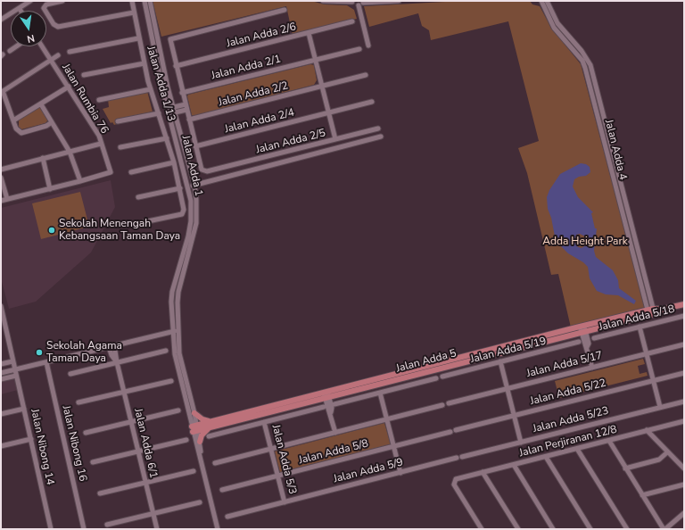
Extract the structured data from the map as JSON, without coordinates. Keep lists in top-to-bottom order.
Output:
{
  "streets": {
    "main road": ["Jalan Adda 5"],
    "street": [
      "Jalan Adda 2/6",
      "Jalan Adda 2/1",
      "Jalan Adda 1/13",
      "Jalan Adda 2/2",
      "Jalan Rumbia 76",
      "Jalan Adda 2/4",
      "Jalan Adda 2/5",
      "Jalan Adda 4",
      "Jalan Adda 1",
      "Jalan Adda 5/18",
      "Jalan Adda 5/19",
      "Jalan Adda 5/17",
      "Jalan Adda 5/22",
      "Jalan Adda 5/23",
      "Jalan Perjiranan 12/8",
      "Jalan Nibong 16",
      "Jalan Adda 6/1",
      "Jalan Nibong 14",
      "Jalan Adda 5/8",
      "Jalan Adda 5/3",
      "Jalan Adda 5/9"
    ]
  },
  "crossings": [
    ["Jalan Adda 2/4", "Jalan Adda 2/5"],
    ["Jalan Adda 4", "Jalan Adda 5"],
    ["Jalan Adda 1", "Jalan Adda 5"],
    ["Jalan Adda 5/8", "Jalan Adda 5/3"],
    ["Jalan Adda 5/3", "Jalan Adda 5/9"]
  ],
  "parks": ["Adda Height Park"],
  "places": ["Sekolah Menengah Kebangsaan Taman Daya", "Sekolah Agama Taman Daya"],
  "north": "bottom"
}
